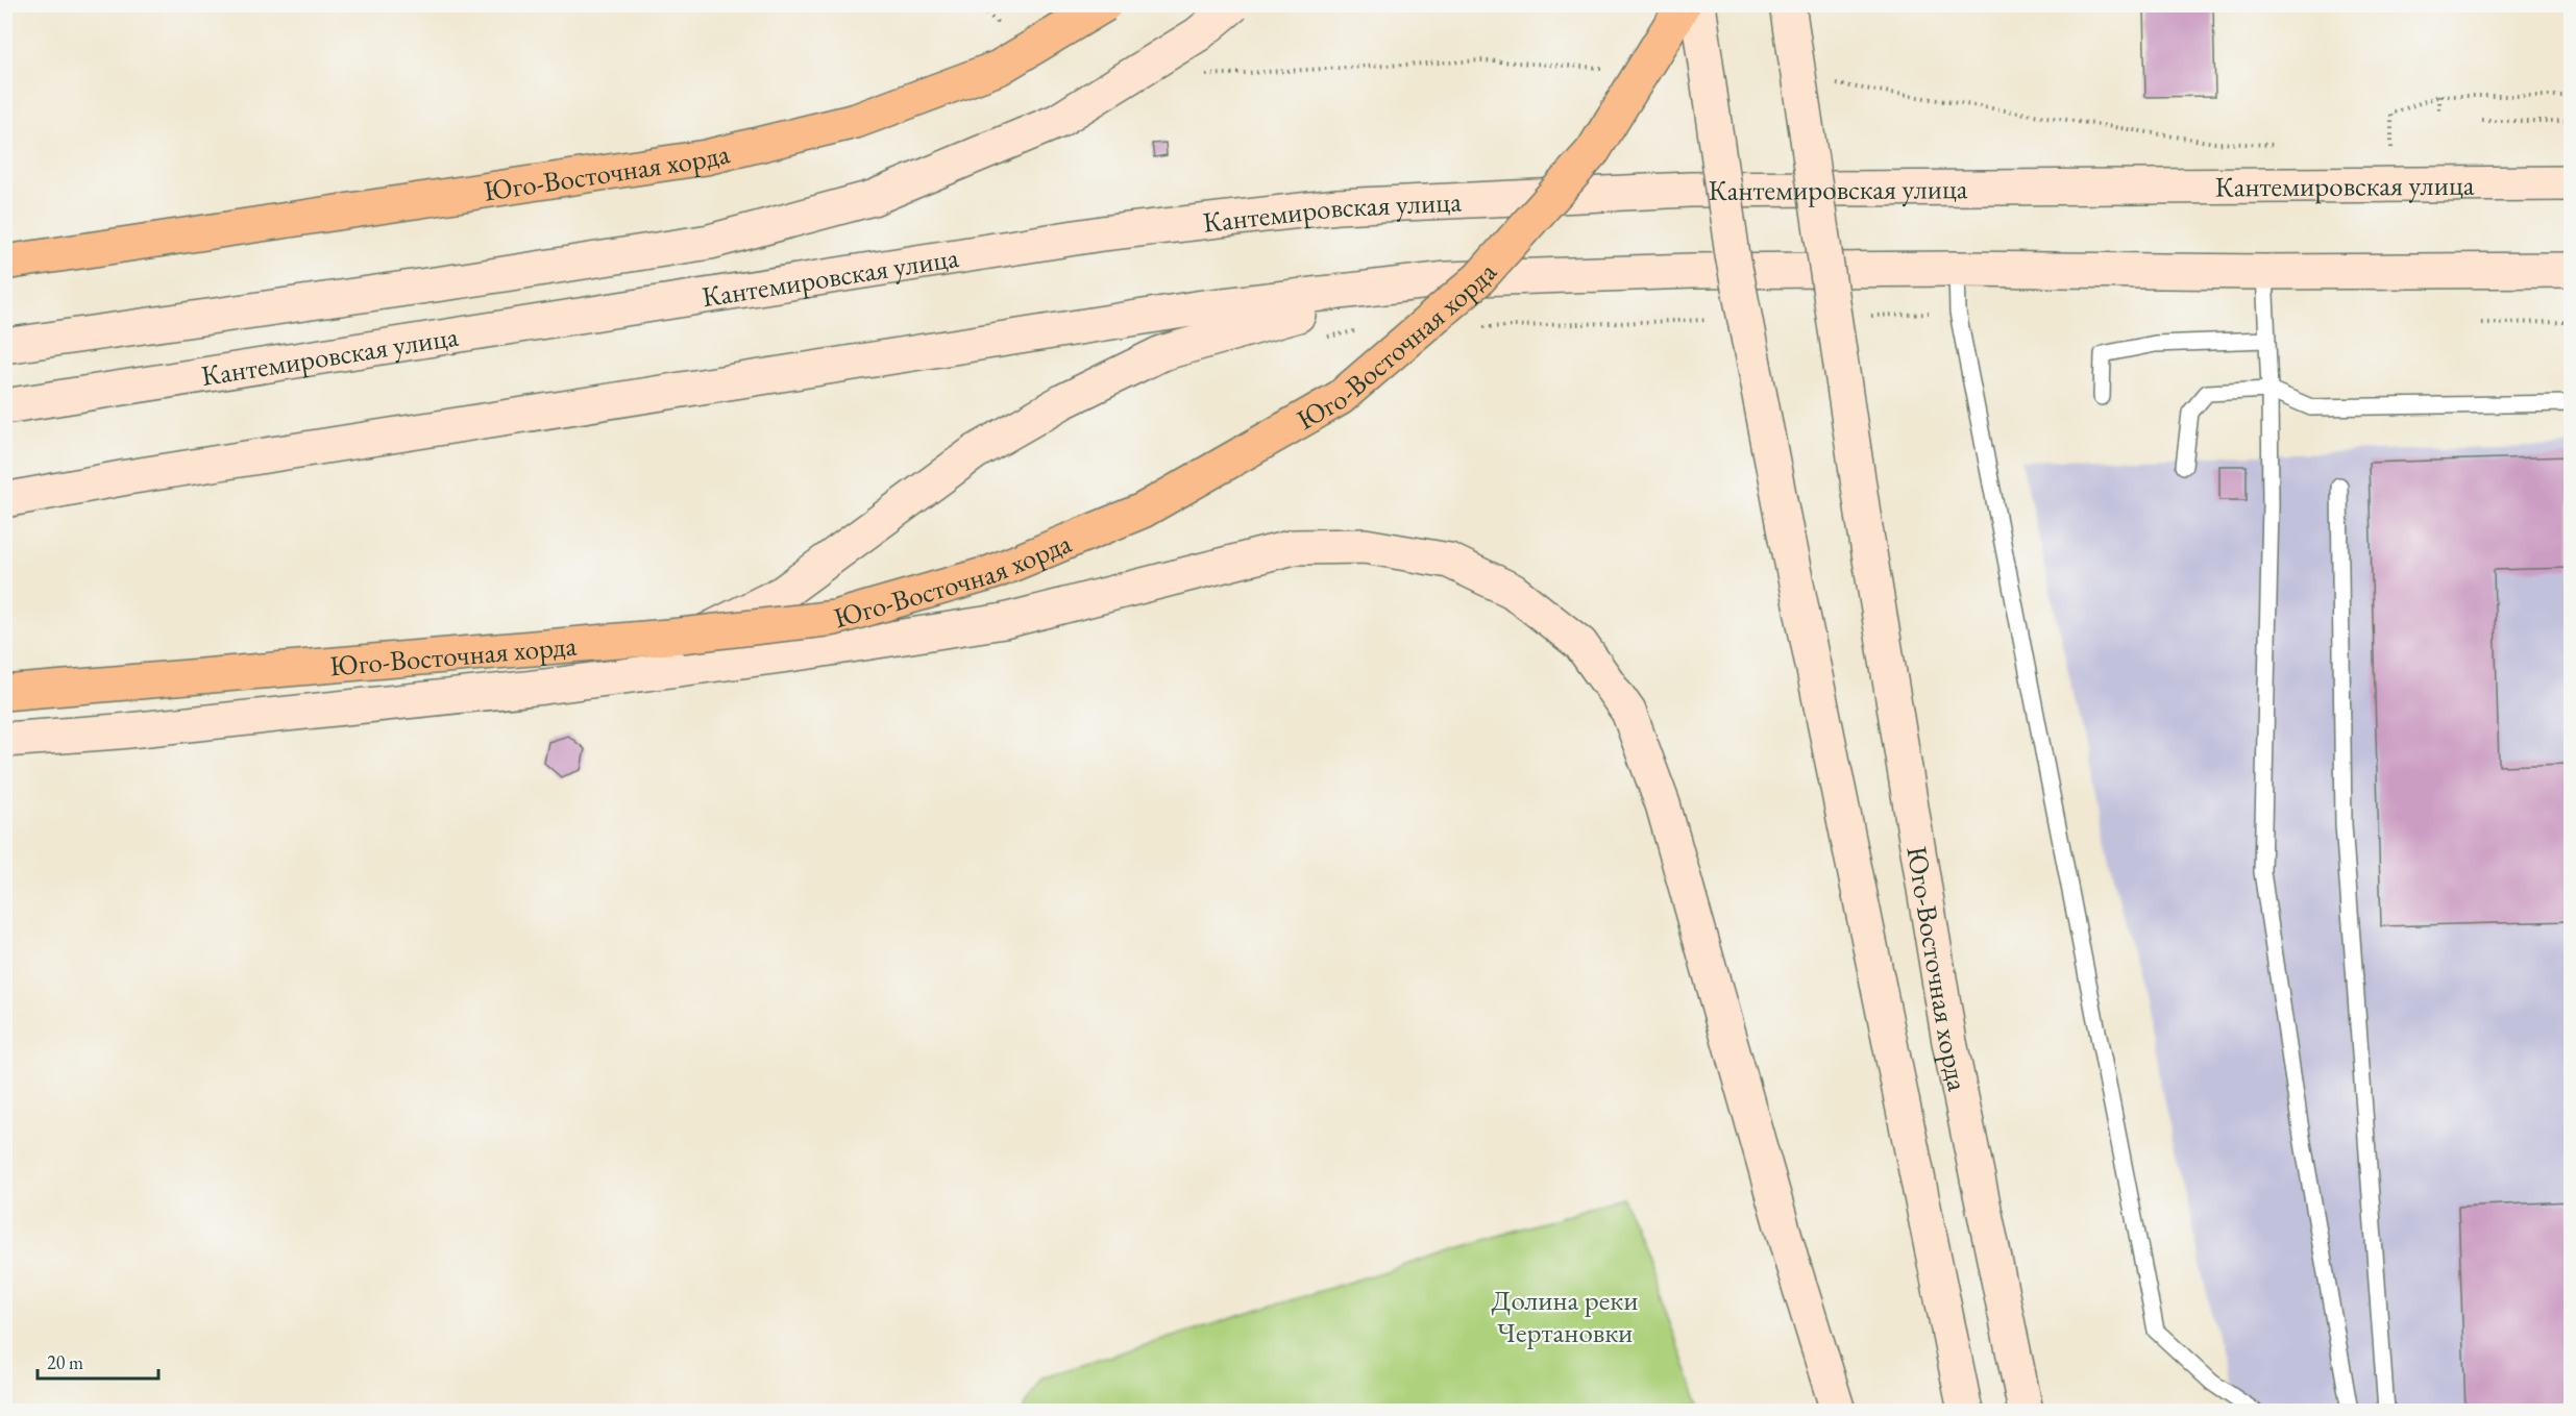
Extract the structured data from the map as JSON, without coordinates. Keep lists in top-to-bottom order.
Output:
{
  "streets": {
    "main road": ["Юго-Восточная хорда", "Кантемировская улица"]
  },
  "parks": ["Долина реки Чертановки"],
  "scale_bar": "20 m"
}
